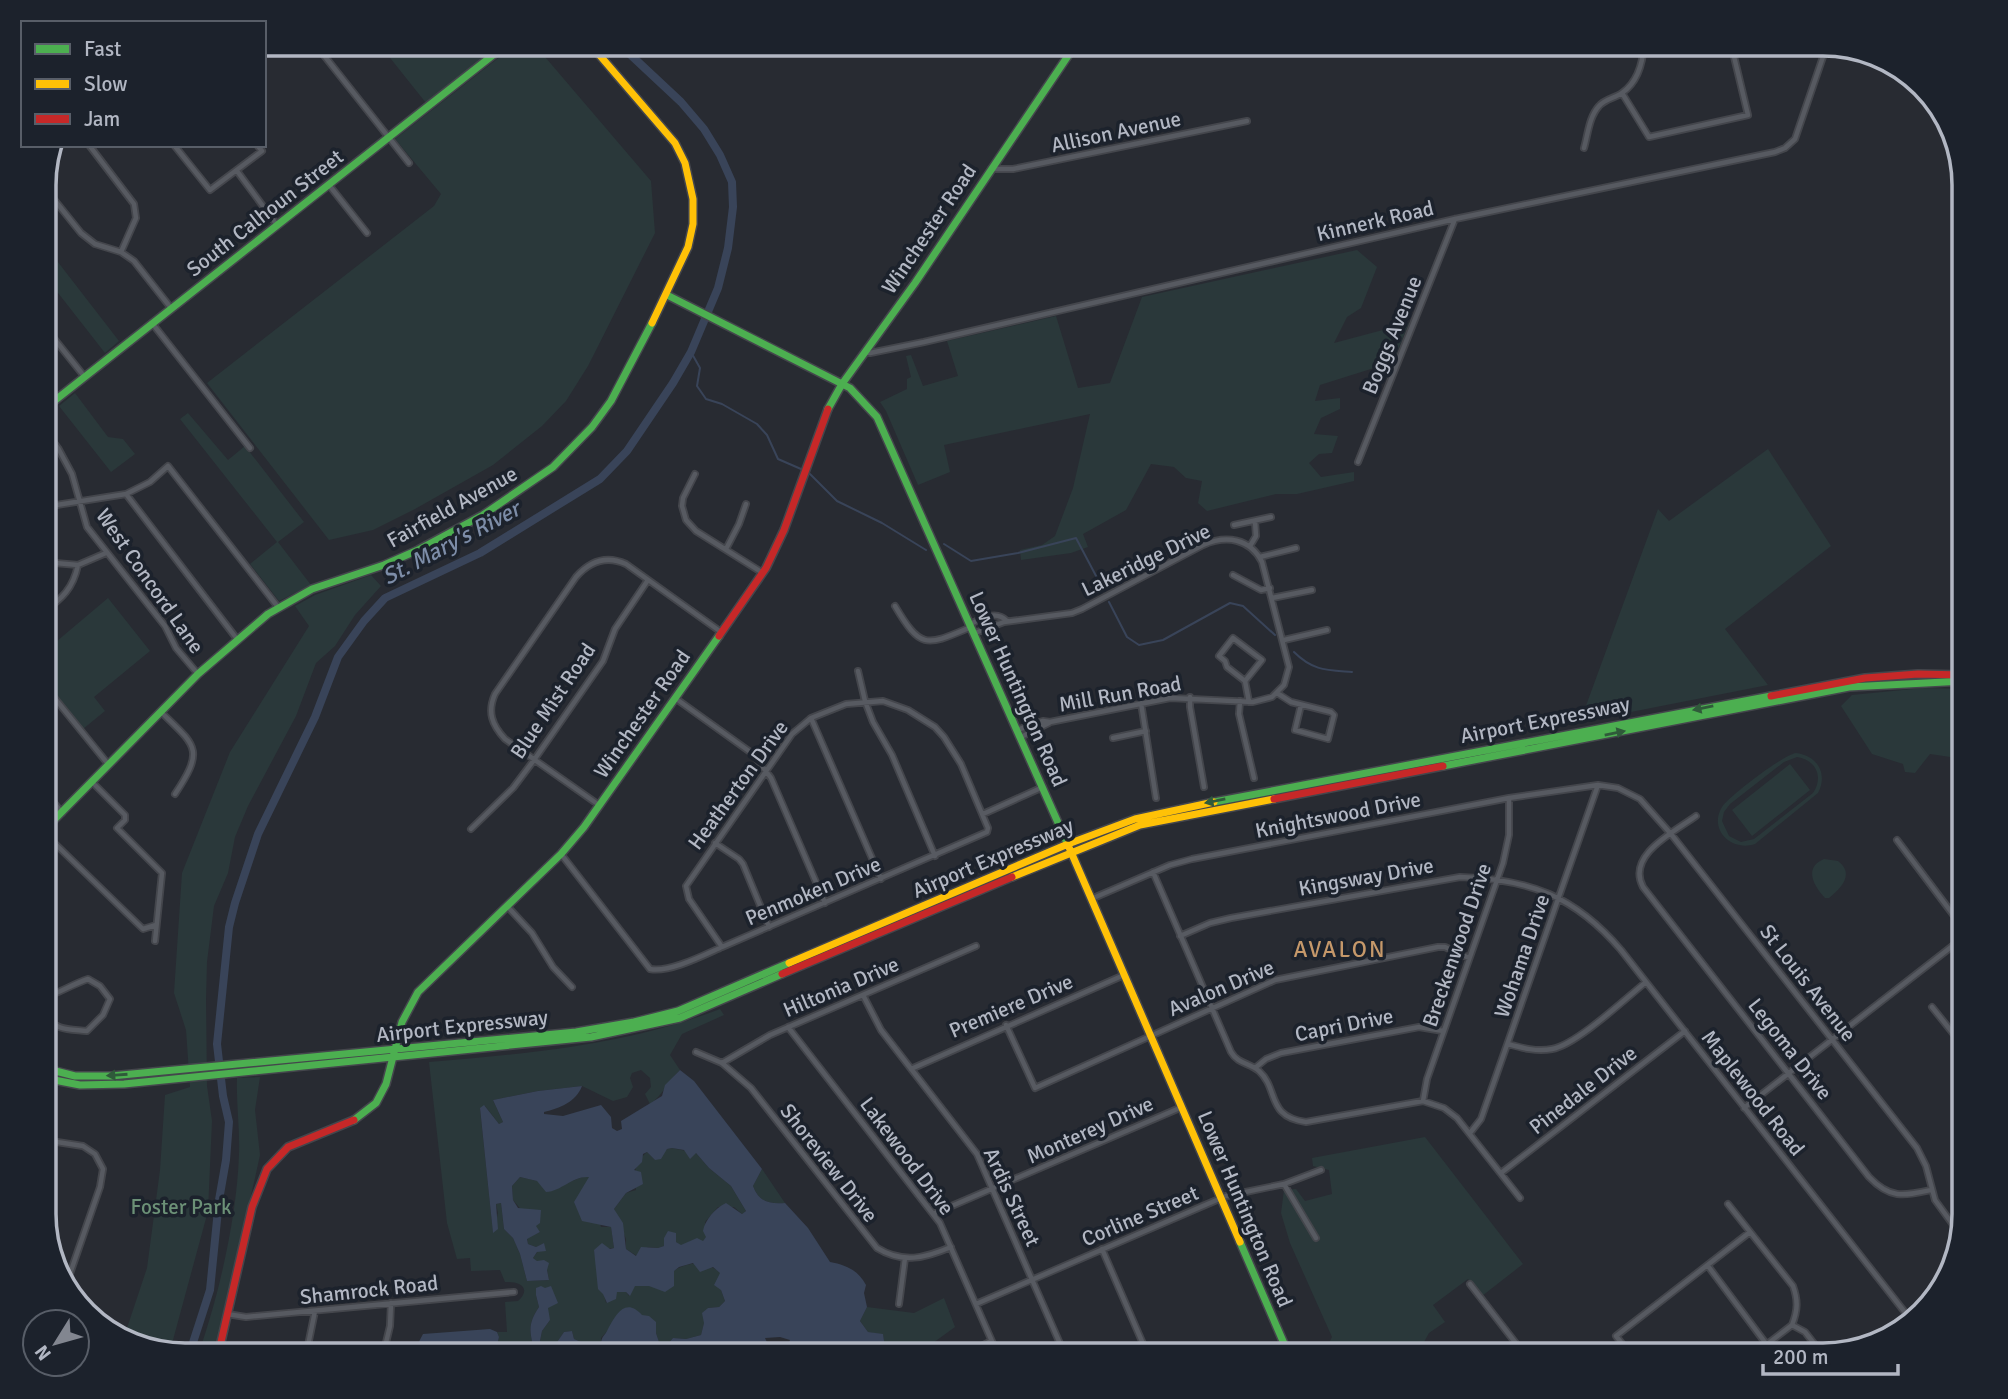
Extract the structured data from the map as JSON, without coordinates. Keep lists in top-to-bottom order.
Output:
{
  "streets": {
    "main road": [
      "South Calhoun Street",
      "Winchester Road",
      "Fairfield Avenue",
      "Lower Huntington Road",
      "Airport Expressway"
    ],
    "street": [
      "Allison Avenue",
      "Kinnerk Road",
      "Boggs Avenue",
      "Lakeridge Drive",
      "West Concord Lane",
      "Mill Run Road",
      "Blue Mist Road",
      "Heatherton Drive",
      "Knightswood Drive",
      "Kingsway Drive",
      "Penmoken Drive",
      "Breckenwood Drive",
      "Wohama Drive",
      "St Louis Avenue",
      "Hiltonia Drive",
      "Avalon Drive",
      "Premiere Drive",
      "Capri Drive",
      "Legoma Drive",
      "Pinedale Drive",
      "Maplewood Road",
      "Monterey Drive",
      "Lakewood Drive",
      "Shoreview Drive",
      "Ardis Street",
      "Corline Street",
      "Shamrock Road"
    ]
  },
  "crossings": [
    ["Allison Avenue", "Winchester Road"],
    ["Kinnerk Road", "Winchester Road"],
    ["Kinnerk Road", "Boggs Avenue"],
    ["Winchester Road", "Lower Huntington Road"],
    ["Winchester Road", "Airport Expressway"],
    ["Winchester Road", "Penmoken Drive"],
    ["Winchester Road", "Shamrock Road"],
    ["Fairfield Avenue", "West Concord Lane"],
    ["Fairfield Avenue", "Lower Huntington Road"],
    ["Lakeridge Drive", "Lower Huntington Road"],
    ["Lower Huntington Road", "Mill Run Road"],
    ["Lower Huntington Road", "Airport Expressway"],
    ["Lower Huntington Road", "Knightswood Drive"],
    ["Lower Huntington Road", "Avalon Drive"],
    ["Lower Huntington Road", "Premiere Drive"],
    ["Lower Huntington Road", "Monterey Drive"],
    ["Lower Huntington Road", "Corline Street"],
    ["Heatherton Drive", "Penmoken Drive"],
    ["Knightswood Drive", "Breckenwood Drive"],
    ["Knightswood Drive", "Wohama Drive"],
    ["Knightswood Drive", "St Louis Avenue"],
    ["Kingsway Drive", "Breckenwood Drive"],
    ["Kingsway Drive", "Wohama Drive"],
    ["Kingsway Drive", "Maplewood Road"],
    ["Breckenwood Drive", "Avalon Drive"],
    ["Breckenwood Drive", "Capri Drive"],
    ["Wohama Drive", "St Louis Avenue"],
    ["Wohama Drive", "Maplewood Road"],
    ["St Louis Avenue", "Legoma Drive"],
    ["Hiltonia Drive", "Lakewood Drive"],
    ["Hiltonia Drive", "Shoreview Drive"],
    ["Hiltonia Drive", "Ardis Street"],
    ["Avalon Drive", "Premiere Drive"],
    ["Premiere Drive", "Ardis Street"],
    ["Pinedale Drive", "Maplewood Road"],
    ["Monterey Drive", "Lakewood Drive"],
    ["Monterey Drive", "Ardis Street"],
    ["Lakewood Drive", "Corline Street"],
    ["Ardis Street", "Corline Street"]
  ],
  "districts": ["AVALON"],
  "water": ["St. Mary's River"],
  "parks": ["Foster Park"],
  "legend": ["Fast", "Slow", "Jam"],
  "scale_bar": "200 m",
  "north": "bottom left"
}
